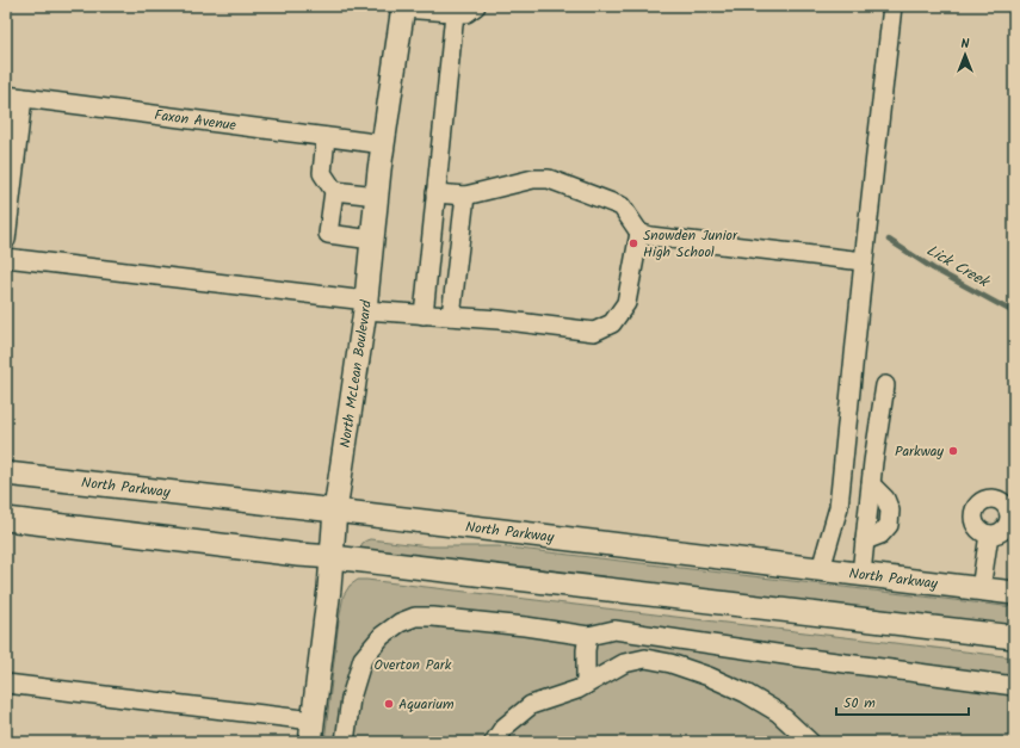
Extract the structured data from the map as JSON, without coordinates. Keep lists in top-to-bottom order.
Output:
{
  "streets": {
    "main road": ["North McLean Boulevard", "North Parkway"],
    "street": ["Faxon Avenue"]
  },
  "crossings": [
    ["Faxon Avenue", "North McLean Boulevard"],
    ["North McLean Boulevard", "North Parkway"]
  ],
  "water": ["Lick Creek"],
  "parks": ["Overton Park"],
  "places": ["Snowden Junior High School", "Parkway", "Aquarium"],
  "scale_bar": "50 m",
  "north": "top"
}
